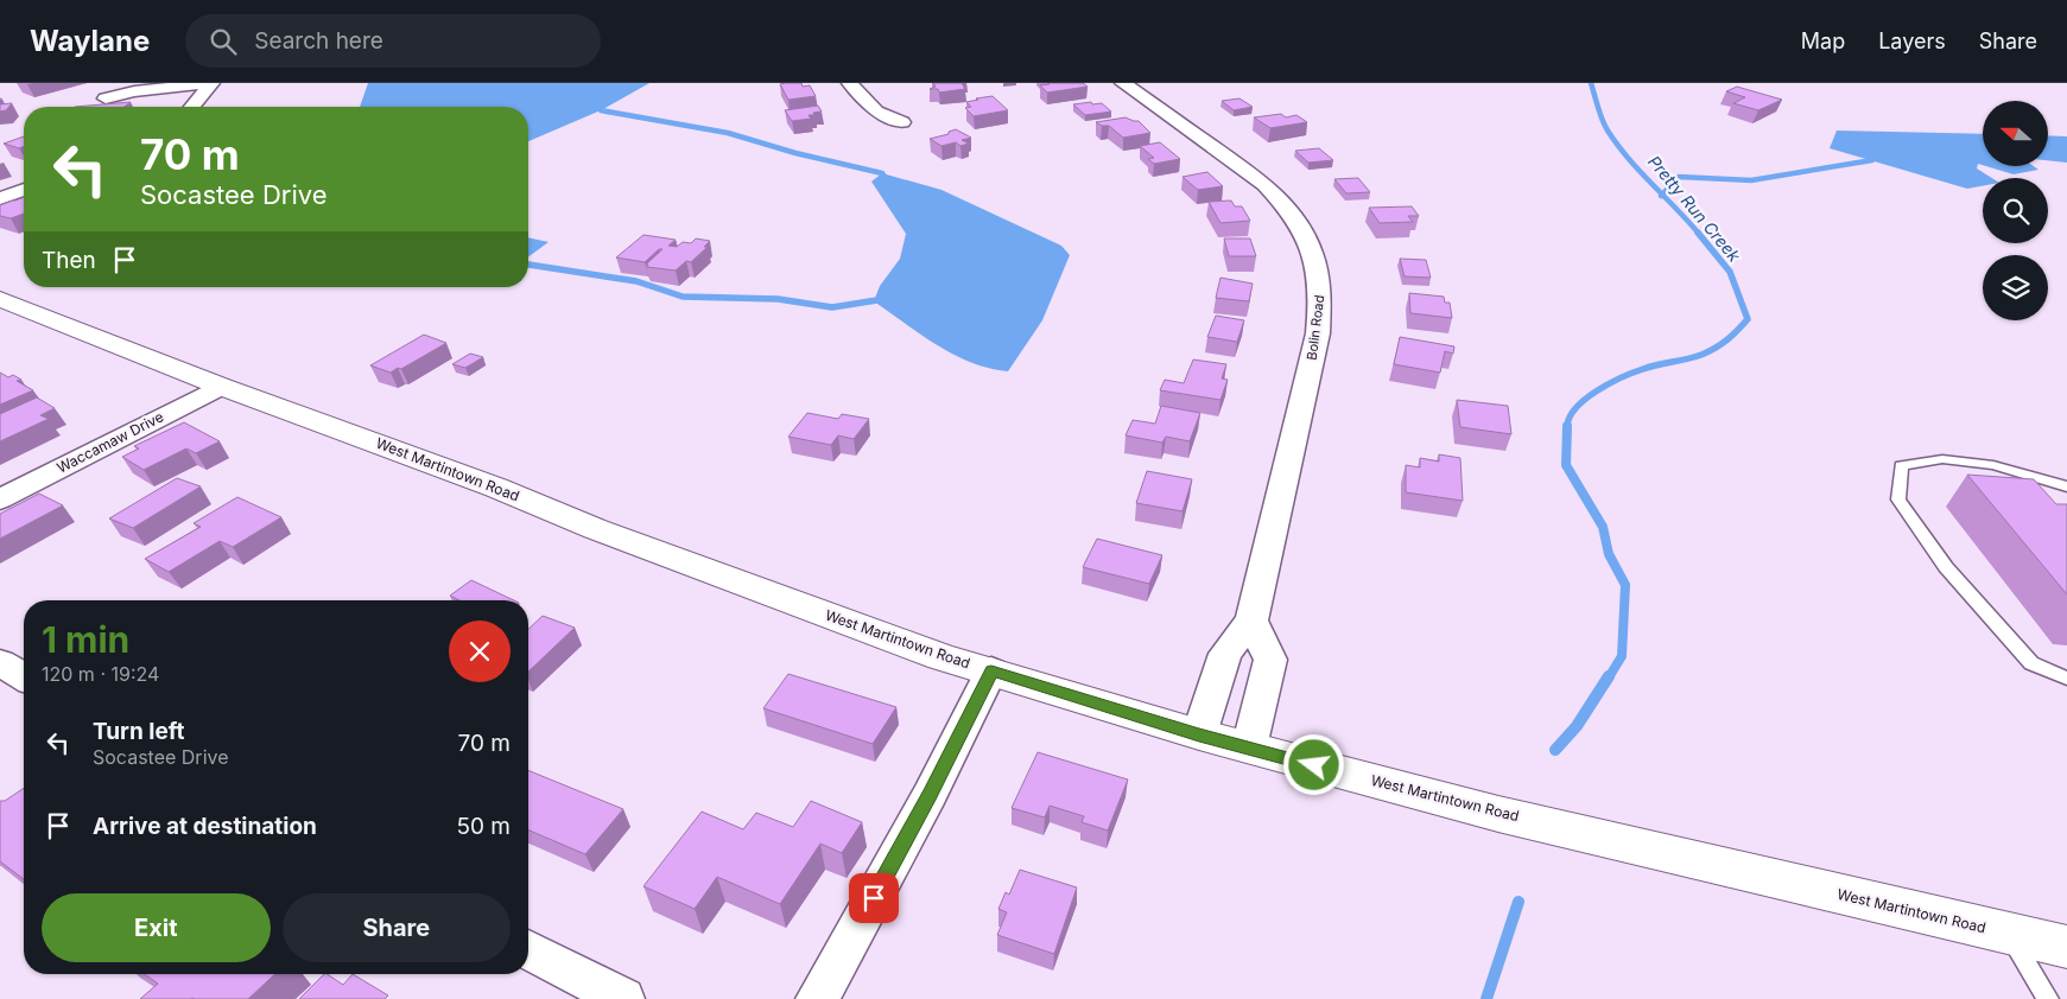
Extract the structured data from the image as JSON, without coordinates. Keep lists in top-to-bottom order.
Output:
{
  "streets": {
    "main road": ["West Martintown Road"],
    "street": ["Bolin Road", "Waccamaw Drive"]
  },
  "crossings": [
    ["Bolin Road", "West Martintown Road"],
    ["Waccamaw Drive", "West Martintown Road"]
  ],
  "water": ["Pretty Run Creek"],
  "north": "left",
  "page": {
    "header": "Waylane",
    "search": "Search here",
    "nav": ["Map", "Layers", "Share"],
    "turn": ["70 m", "Socastee Drive"],
    "then": "Then",
    "heading": ["1 min", "120 m · 19:24"],
    "list": [
      {
        "name": "Turn left",
        "note": "Socastee Drive",
        "value": "70 m"
      },
      {
        "name": "Arrive at destination",
        "value": "50 m"
      }
    ],
    "buttons": ["Exit", "Share"]
  }
}
